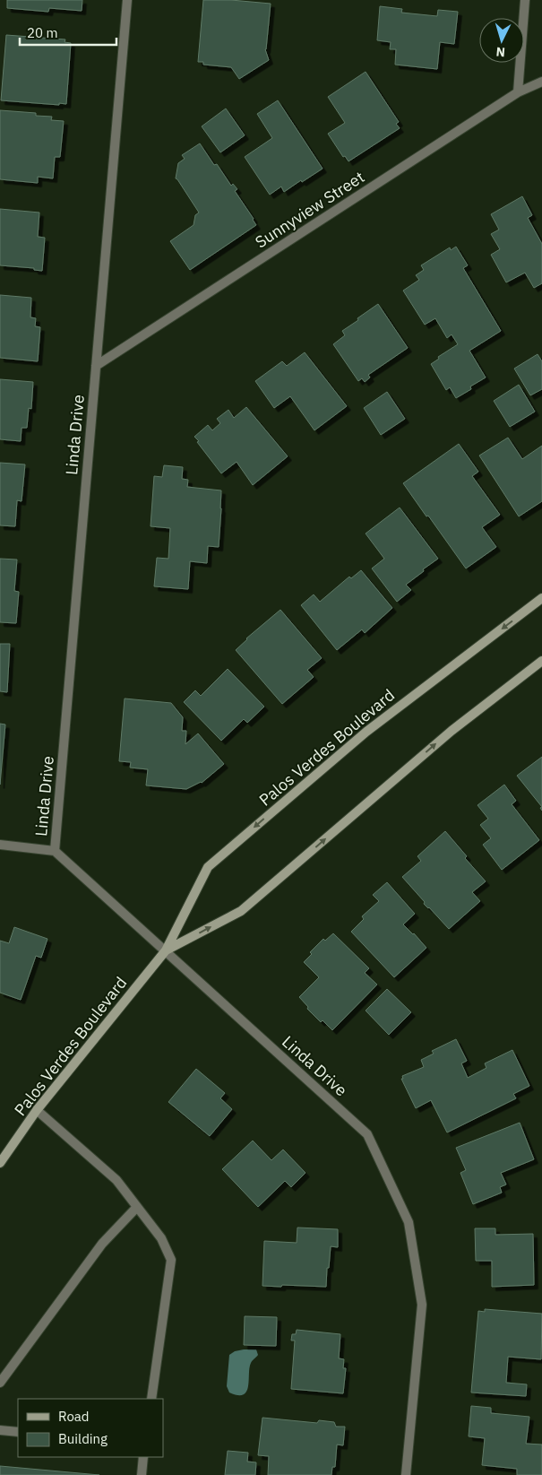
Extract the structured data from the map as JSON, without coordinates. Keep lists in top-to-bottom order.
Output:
{
  "streets": {
    "main road": ["Palos Verdes Boulevard"],
    "street": ["Sunnyview Street", "Linda Drive"]
  },
  "crossings": [
    ["Sunnyview Street", "Linda Drive"],
    ["Linda Drive", "Palos Verdes Boulevard"]
  ],
  "legend": ["Road", "Building"],
  "scale_bar": "20 m",
  "north": "bottom"
}
